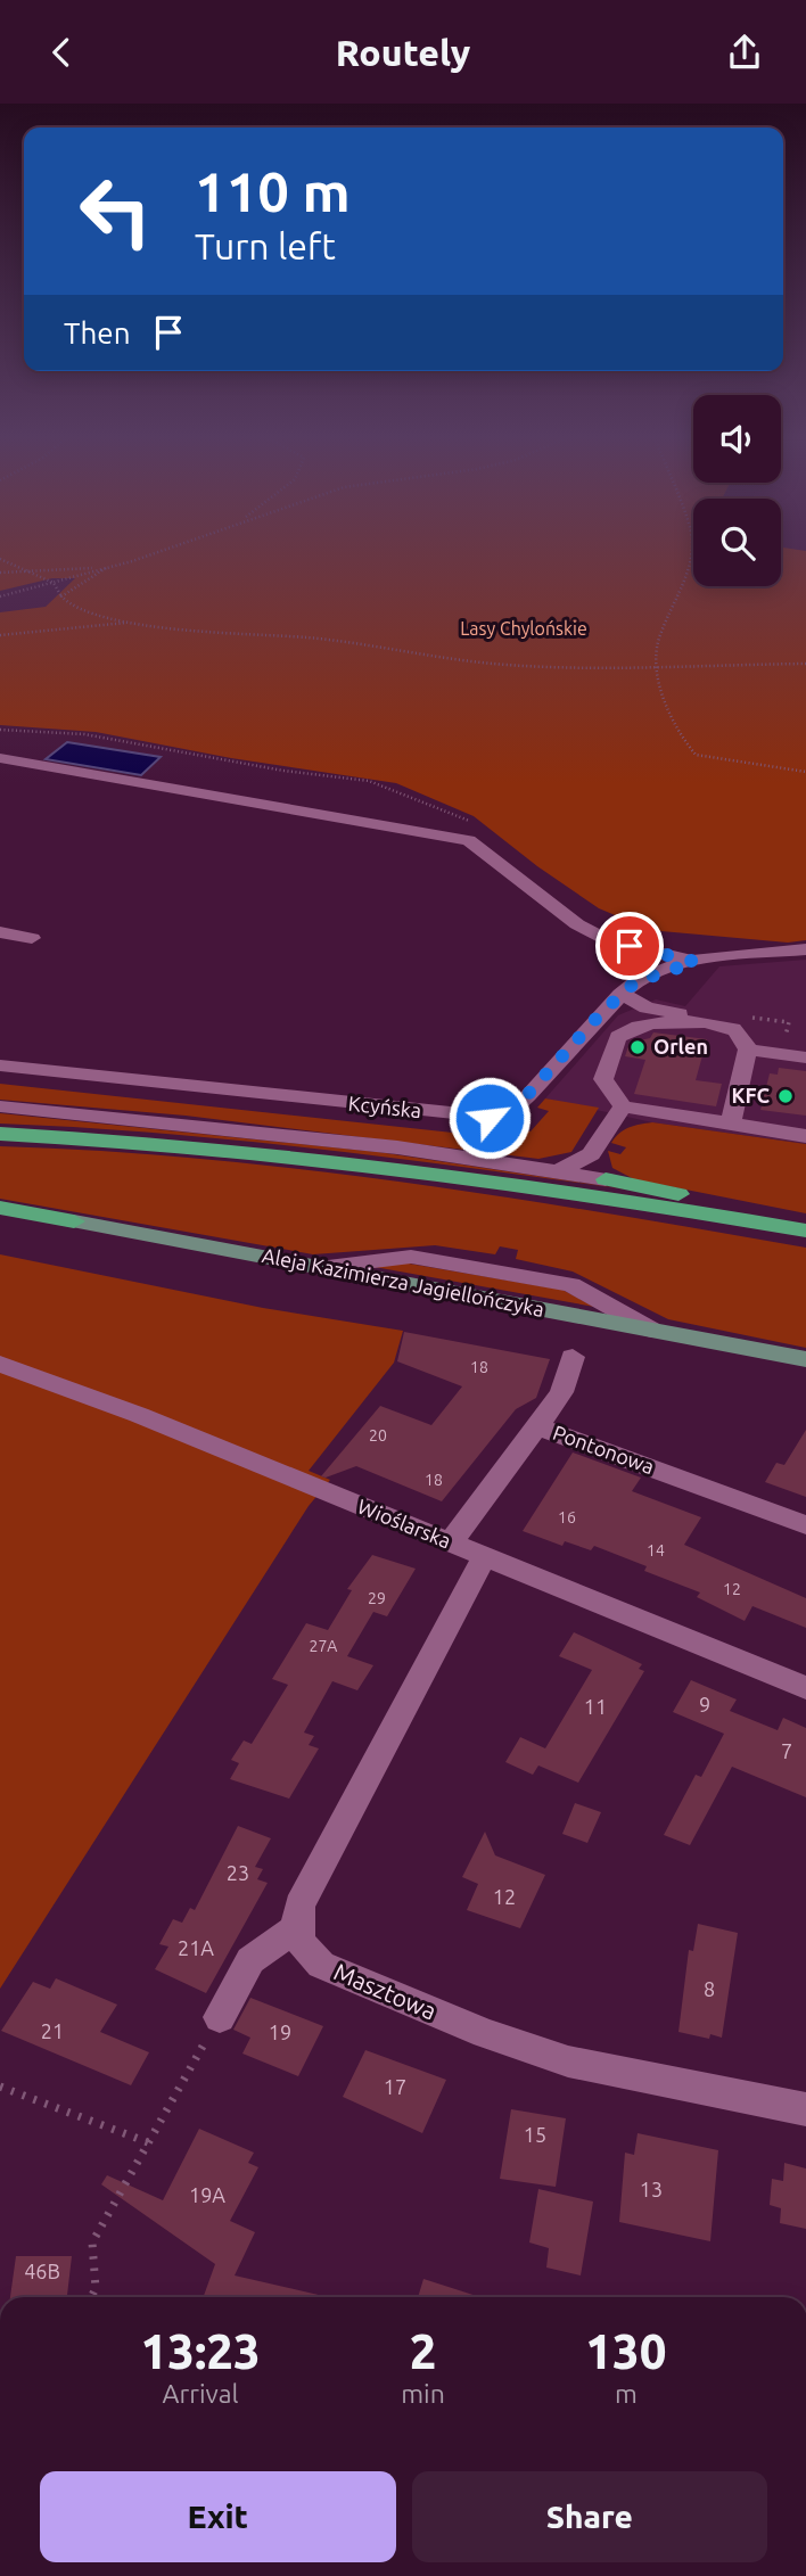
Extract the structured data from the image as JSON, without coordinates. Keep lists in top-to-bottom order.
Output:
{
  "streets": {
    "highway": ["Aleja Kazimierza Jagiellończyka"],
    "street": [
      "Kcyńska",
      "Pontonowa",
      "Wioślarska",
      "Masztowa"
    ]
  },
  "crossings": [
    ["Pontonowa", "Wioślarska"]
  ],
  "parks": ["Lasy Chylońskie"],
  "places": ["Orlen", "KFC"],
  "house_numbers": [
    "18",
    "20",
    "18",
    "16",
    "14",
    "12",
    "29",
    "27A",
    "9",
    "11",
    "7",
    "23",
    "12",
    "21A",
    "8",
    "21",
    "19",
    "17",
    "15",
    "13",
    "19A",
    "46B"
  ],
  "page": {
    "header": "Routely",
    "turn": ["110 m", "Turn left"],
    "then": "Then",
    "eta": [
      "13:23",
      "Arrival",
      "2",
      "min",
      "130",
      "m"
    ],
    "buttons": ["Exit", "Share"]
  }
}
